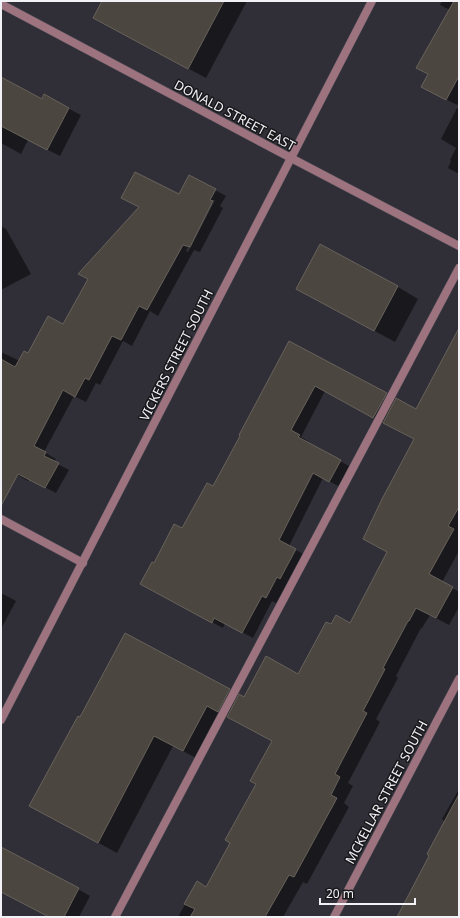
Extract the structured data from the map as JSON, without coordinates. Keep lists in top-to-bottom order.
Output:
{
  "streets": {
    "street": ["DONALD STREET EAST", "VICKERS STREET SOUTH", "MCKELLAR STREET SOUTH"]
  },
  "crossings": [
    ["DONALD STREET EAST", "VICKERS STREET SOUTH"]
  ],
  "scale_bar": "20 m"
}
